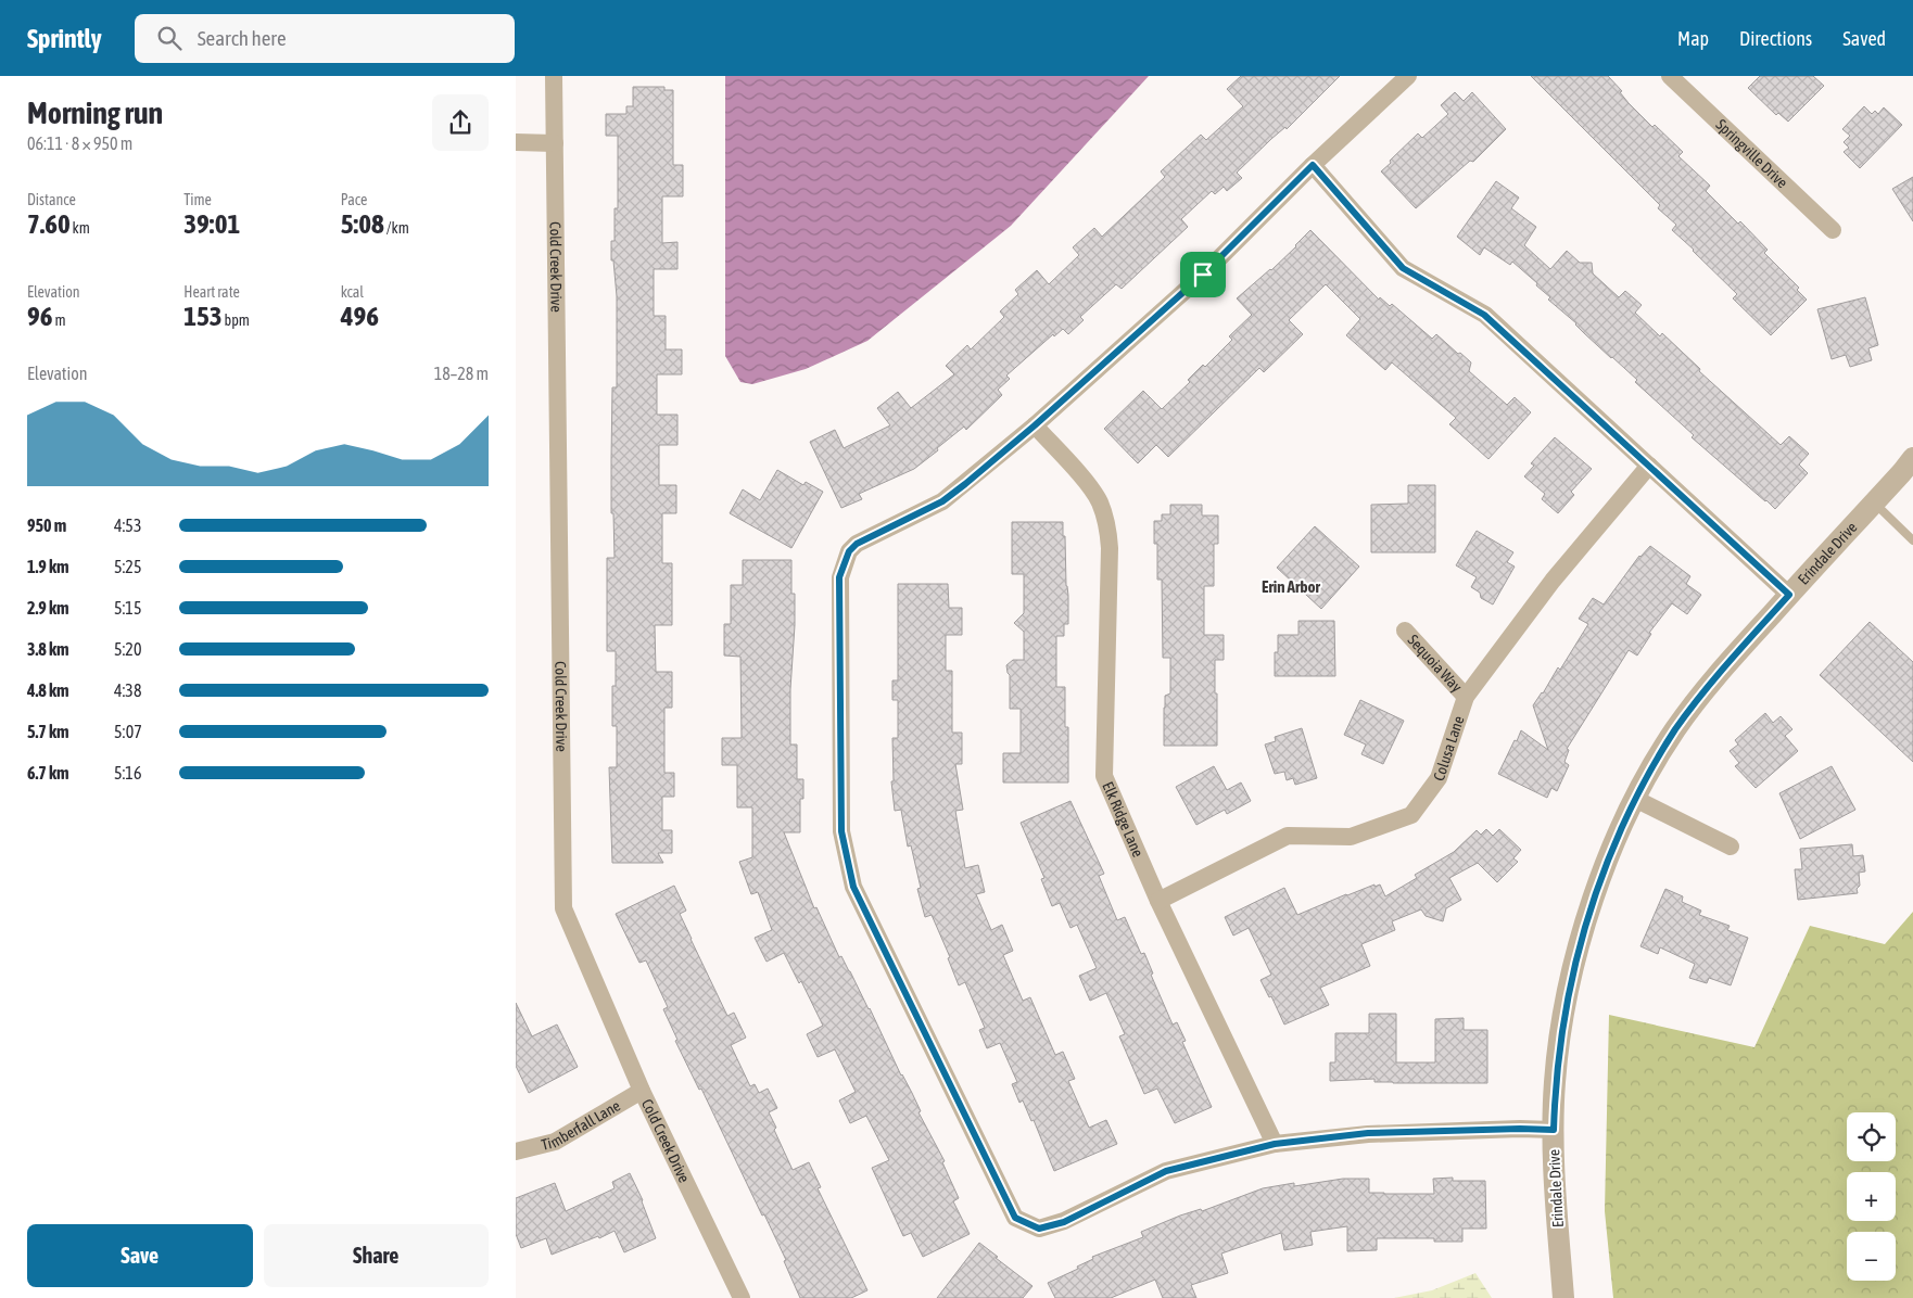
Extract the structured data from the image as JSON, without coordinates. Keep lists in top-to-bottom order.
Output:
{
  "streets": {
    "street": [
      "Springville Drive",
      "Cold Creek Drive",
      "Erindale Drive",
      "Sequoia Way",
      "Colusa Lane",
      "Elk Ridge Lane",
      "Timberfall Lane"
    ]
  },
  "crossings": [
    ["Cold Creek Drive", "Timberfall Lane"],
    ["Sequoia Way", "Colusa Lane"],
    ["Colusa Lane", "Elk Ridge Lane"]
  ],
  "districts": ["Erin Arbor"],
  "page": {
    "header": "Sprintly",
    "search": "Search here",
    "nav": ["Map", "Directions", "Saved"],
    "heading": ["Morning run", "06:11 · 8 × 950 m"],
    "stats": [
      ["Distance", "7.60 km"],
      ["Time", "39:01"],
      ["Pace", "5:08 /km"],
      ["Elevation", "96 m"],
      ["Heart rate", "153 bpm"],
      ["kcal", "496"]
    ],
    "chart": ["Elevation", "18–28 m"],
    "list": [
      {
        "name": "950 m",
        "note": "4:53"
      },
      {
        "name": "1.9 km",
        "note": "5:25"
      },
      {
        "name": "2.9 km",
        "note": "5:15"
      },
      {
        "name": "3.8 km",
        "note": "5:20"
      },
      {
        "name": "4.8 km",
        "note": "4:38"
      },
      {
        "name": "5.7 km",
        "note": "5:07"
      },
      {
        "name": "6.7 km",
        "note": "5:16"
      }
    ],
    "map_buttons": ["+", "−"],
    "buttons": ["Save", "Share"]
  }
}
